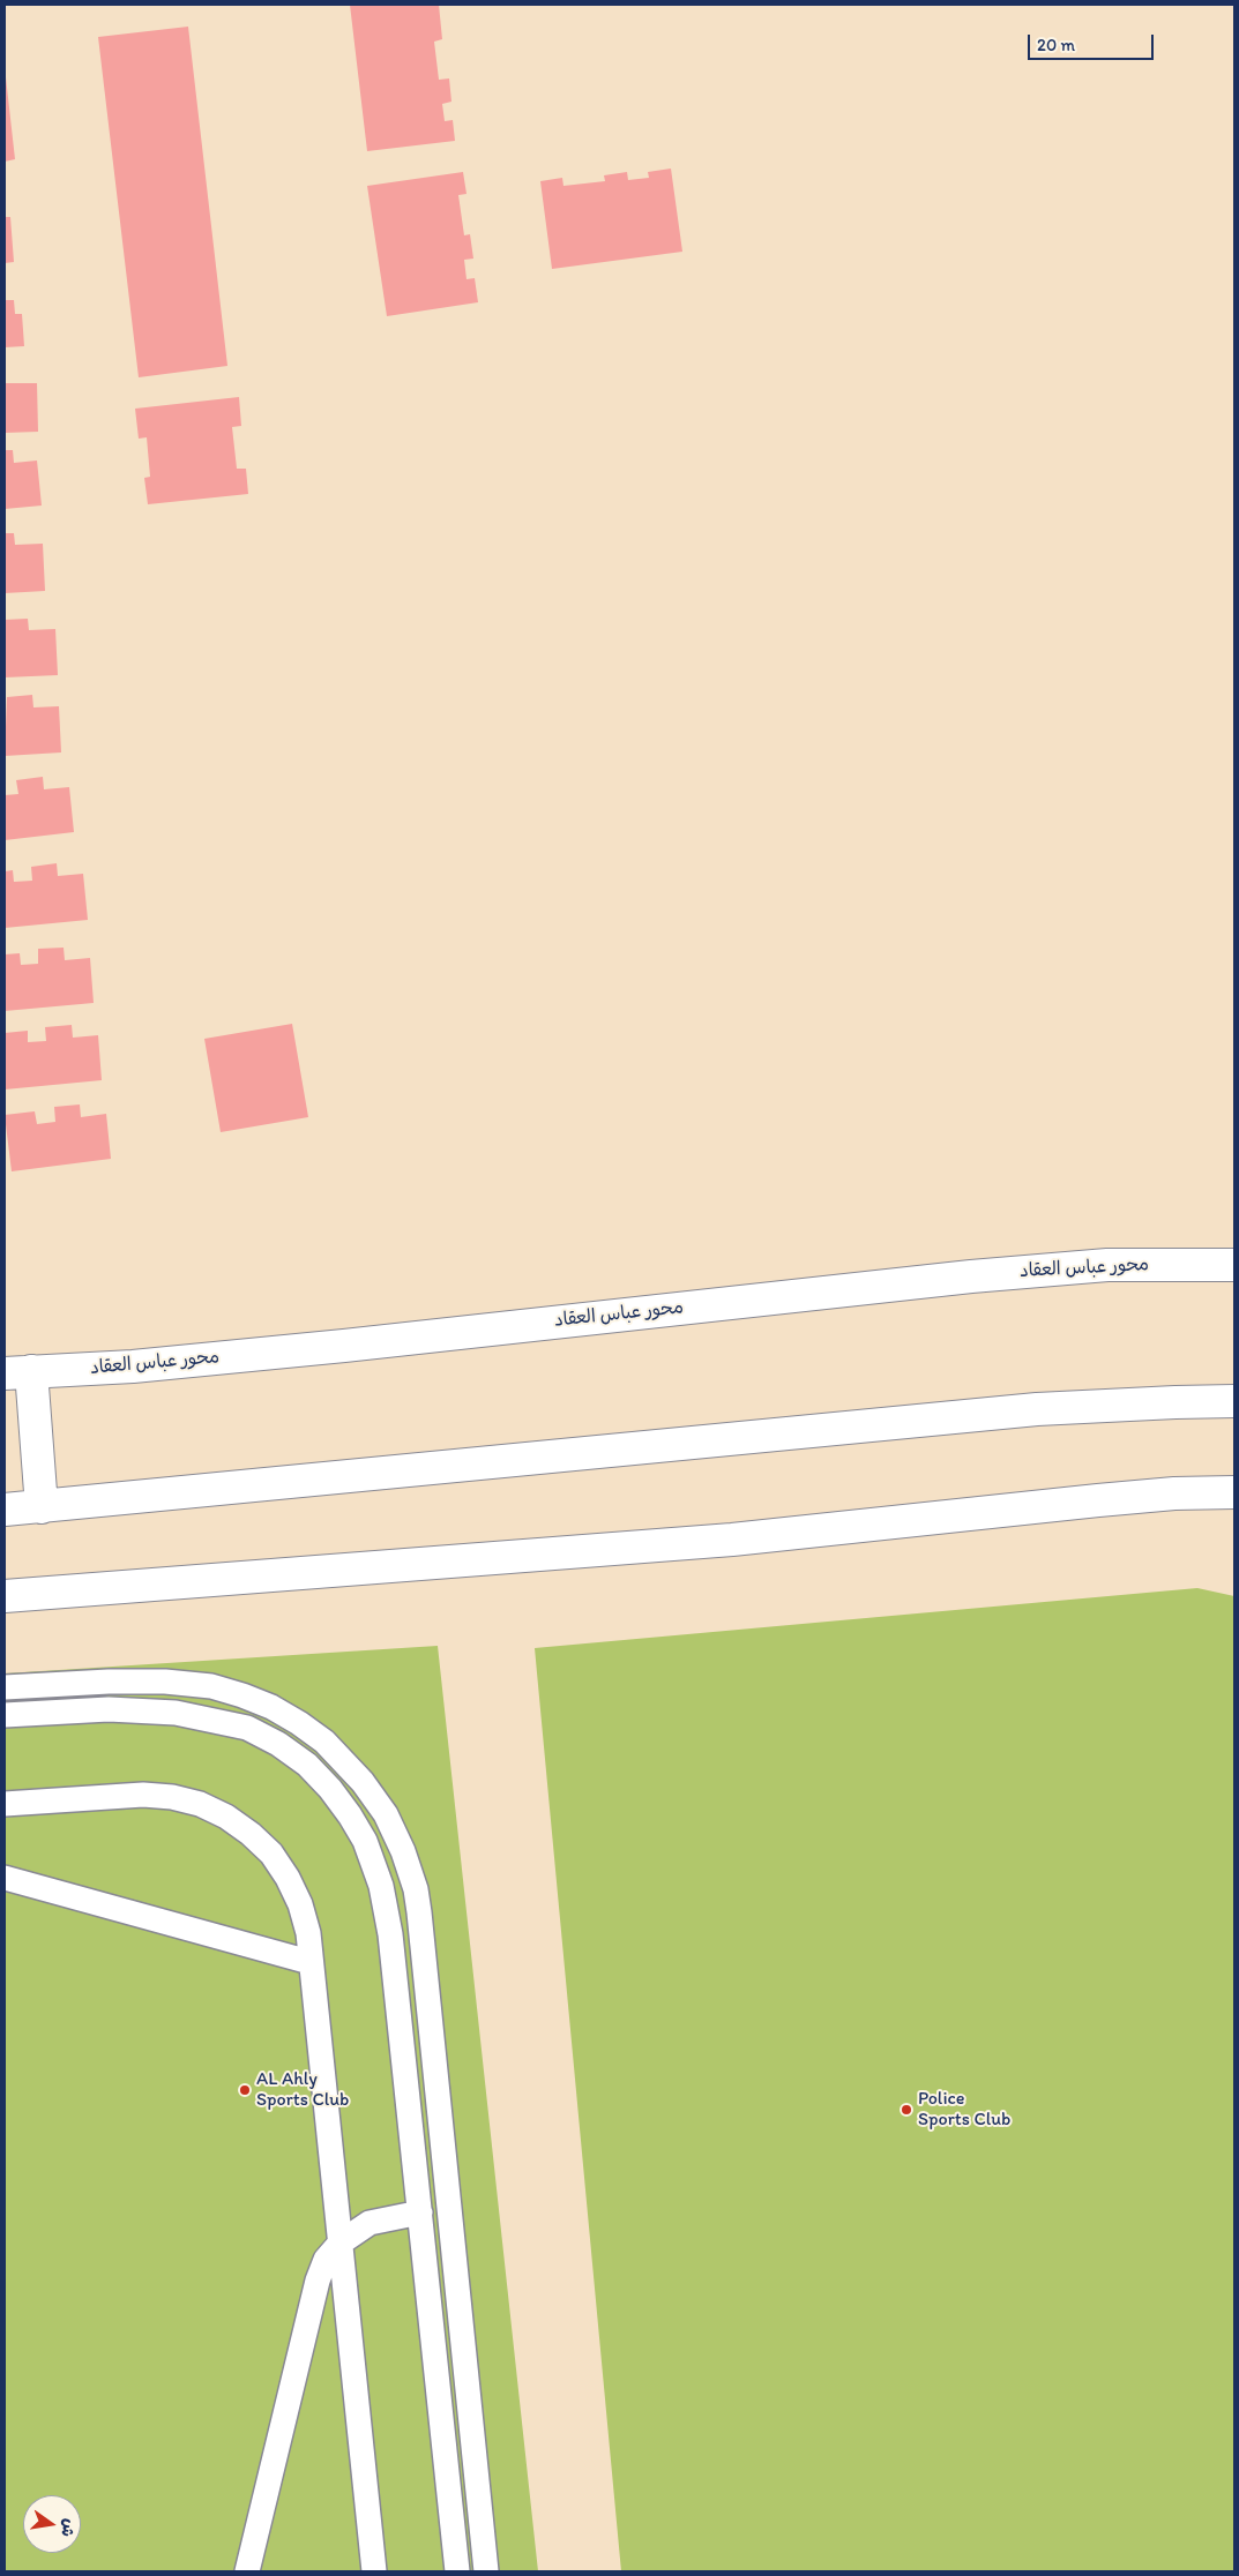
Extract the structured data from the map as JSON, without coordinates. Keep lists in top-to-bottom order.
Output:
{
  "streets": {
    "main road": ["محور عباس العقاد"]
  },
  "places": ["AL Ahly Sports Club", "Police Sports Club"],
  "scale_bar": "20 m",
  "north": "right"
}
